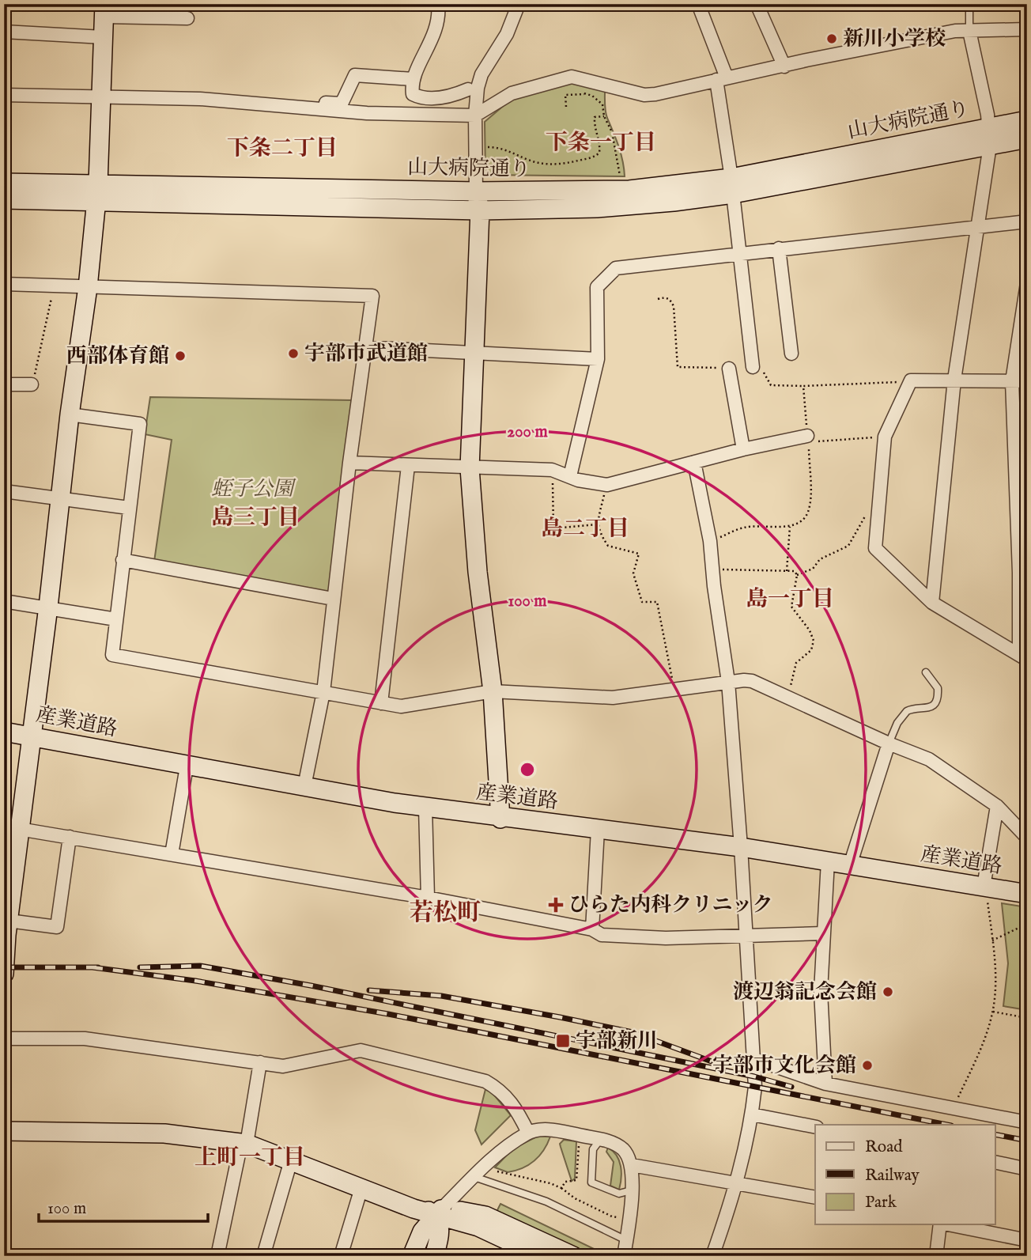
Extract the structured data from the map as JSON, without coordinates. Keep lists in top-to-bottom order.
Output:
{
  "streets": {
    "street": ["山大病院通り", "産業道路"]
  },
  "districts": [
    "下条一丁目",
    "下条二丁目",
    "島三丁目",
    "島二丁目",
    "島一丁目",
    "若松町",
    "上町一丁目"
  ],
  "parks": ["蛭子公園"],
  "places": {
    "other": [
      "新川小学校",
      "宇部市武道館",
      "西部体育館",
      "渡辺翁記念会館",
      "宇部市文化会館"
    ],
    "health": ["ひらた内科クリニック"],
    "transit": ["宇部新川"]
  },
  "legend": ["Road", "Railway", "Park"],
  "scale_bar": "100 m",
  "rings": ["200 m", "100 m"]
}
